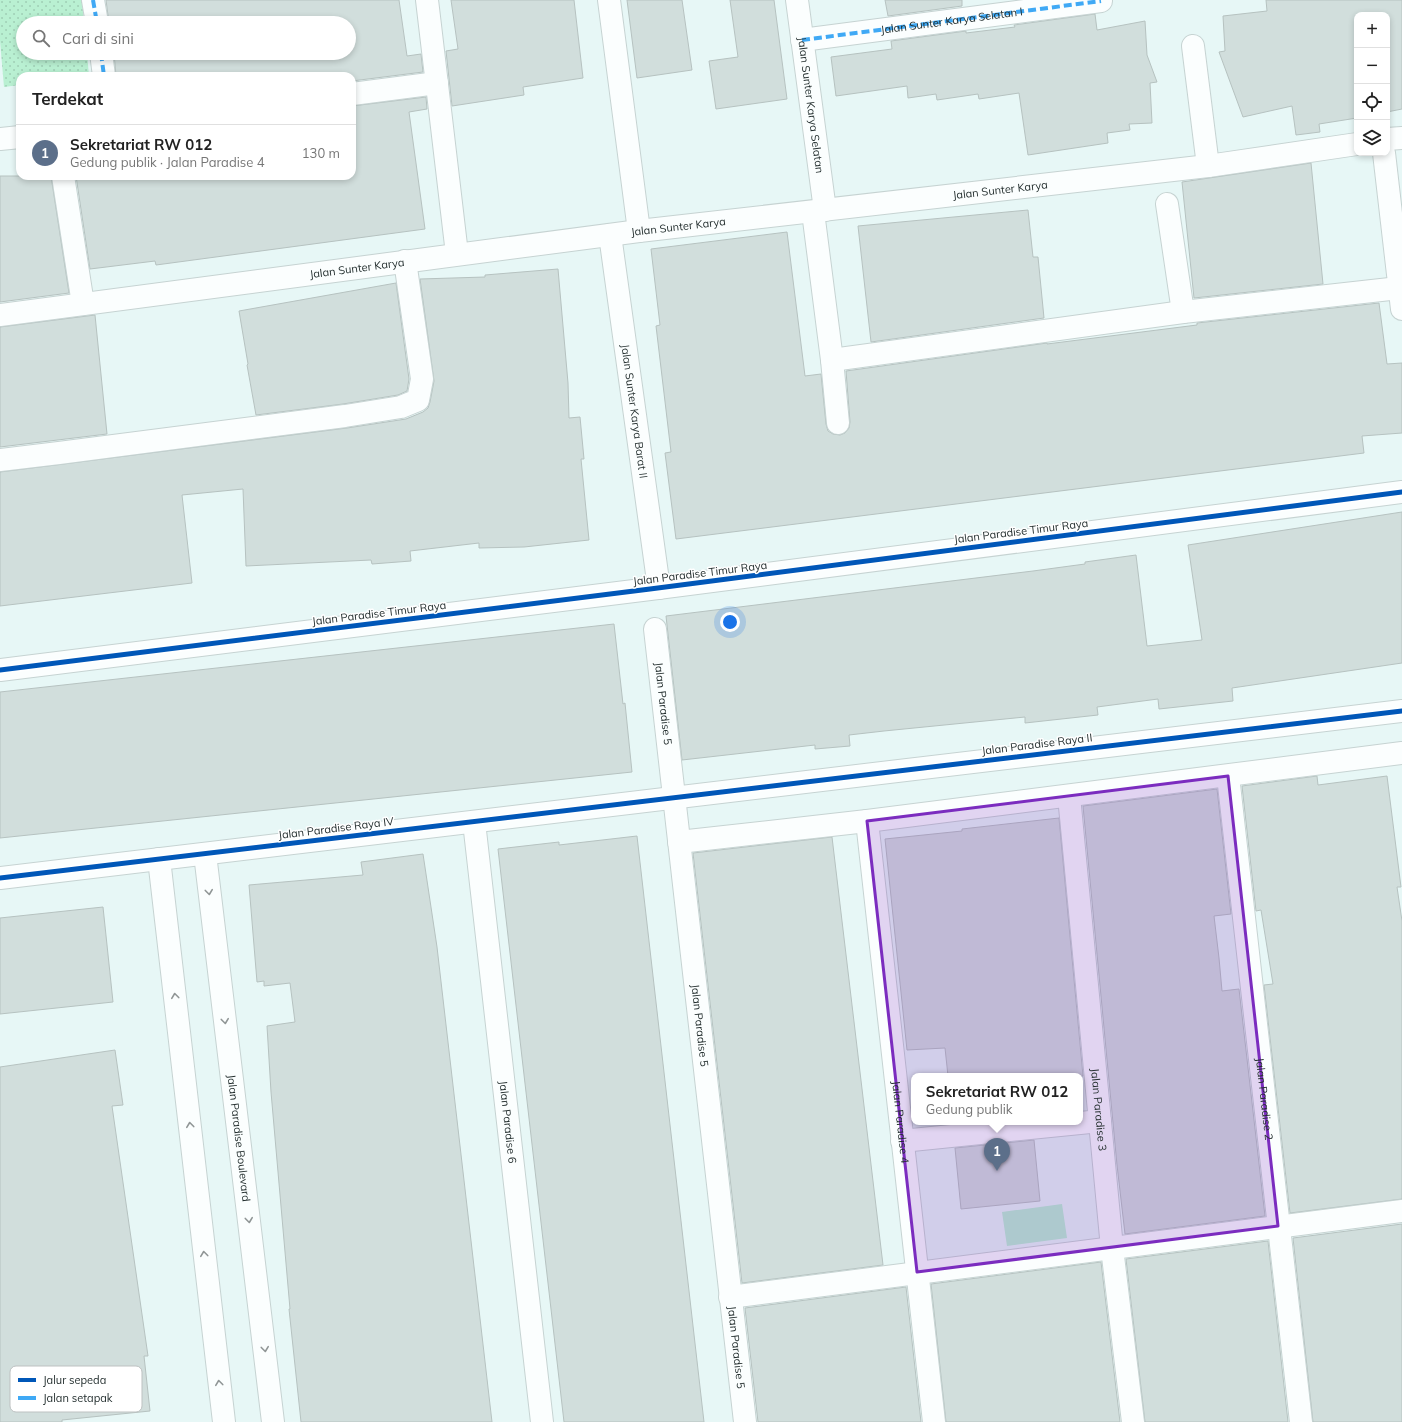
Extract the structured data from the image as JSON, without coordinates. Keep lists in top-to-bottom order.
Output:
{
  "streets": {
    "street": [
      "Jalan Sunter Karya Selatan I",
      "Jalan Sunter Karya Selatan",
      "Jalan Sunter Karya",
      "Jalan Sunter Karya Barat II",
      "Jalan Paradise Timur Raya",
      "Jalan Paradise 5",
      "Jalan Paradise Raya II",
      "Jalan Paradise Raya IV",
      "Jalan Paradise 2",
      "Jalan Paradise 3",
      "Jalan Paradise 6",
      "Jalan Paradise 4",
      "Jalan Paradise Boulevard"
    ]
  },
  "crossings": [
    ["Jalan Sunter Karya Selatan I", "Jalan Sunter Karya Selatan"],
    ["Jalan Sunter Karya Selatan", "Jalan Sunter Karya"],
    ["Jalan Sunter Karya", "Jalan Sunter Karya Barat II"],
    ["Jalan Sunter Karya Barat II", "Jalan Paradise Timur Raya"],
    ["Jalan Paradise 5", "Jalan Paradise Raya II"],
    ["Jalan Paradise 5", "Jalan Paradise Raya IV"],
    ["Jalan Paradise Raya II", "Jalan Paradise Raya IV"],
    ["Jalan Paradise Raya IV", "Jalan Paradise 6"],
    ["Jalan Paradise Raya IV", "Jalan Paradise Boulevard"]
  ],
  "legend": ["Jalur sepeda", "Jalan setapak"],
  "page": {
    "map_buttons": ["+", "−"],
    "search": "Cari di sini",
    "heading": "Terdekat",
    "list": [
      {
        "mark": "1",
        "name": "Sekretariat RW 012",
        "note": "Gedung publik · Jalan Paradise 4",
        "value": "130 m"
      }
    ],
    "popup": ["Sekretariat RW 012", "Gedung publik"],
    "pins": "1"
  }
}
